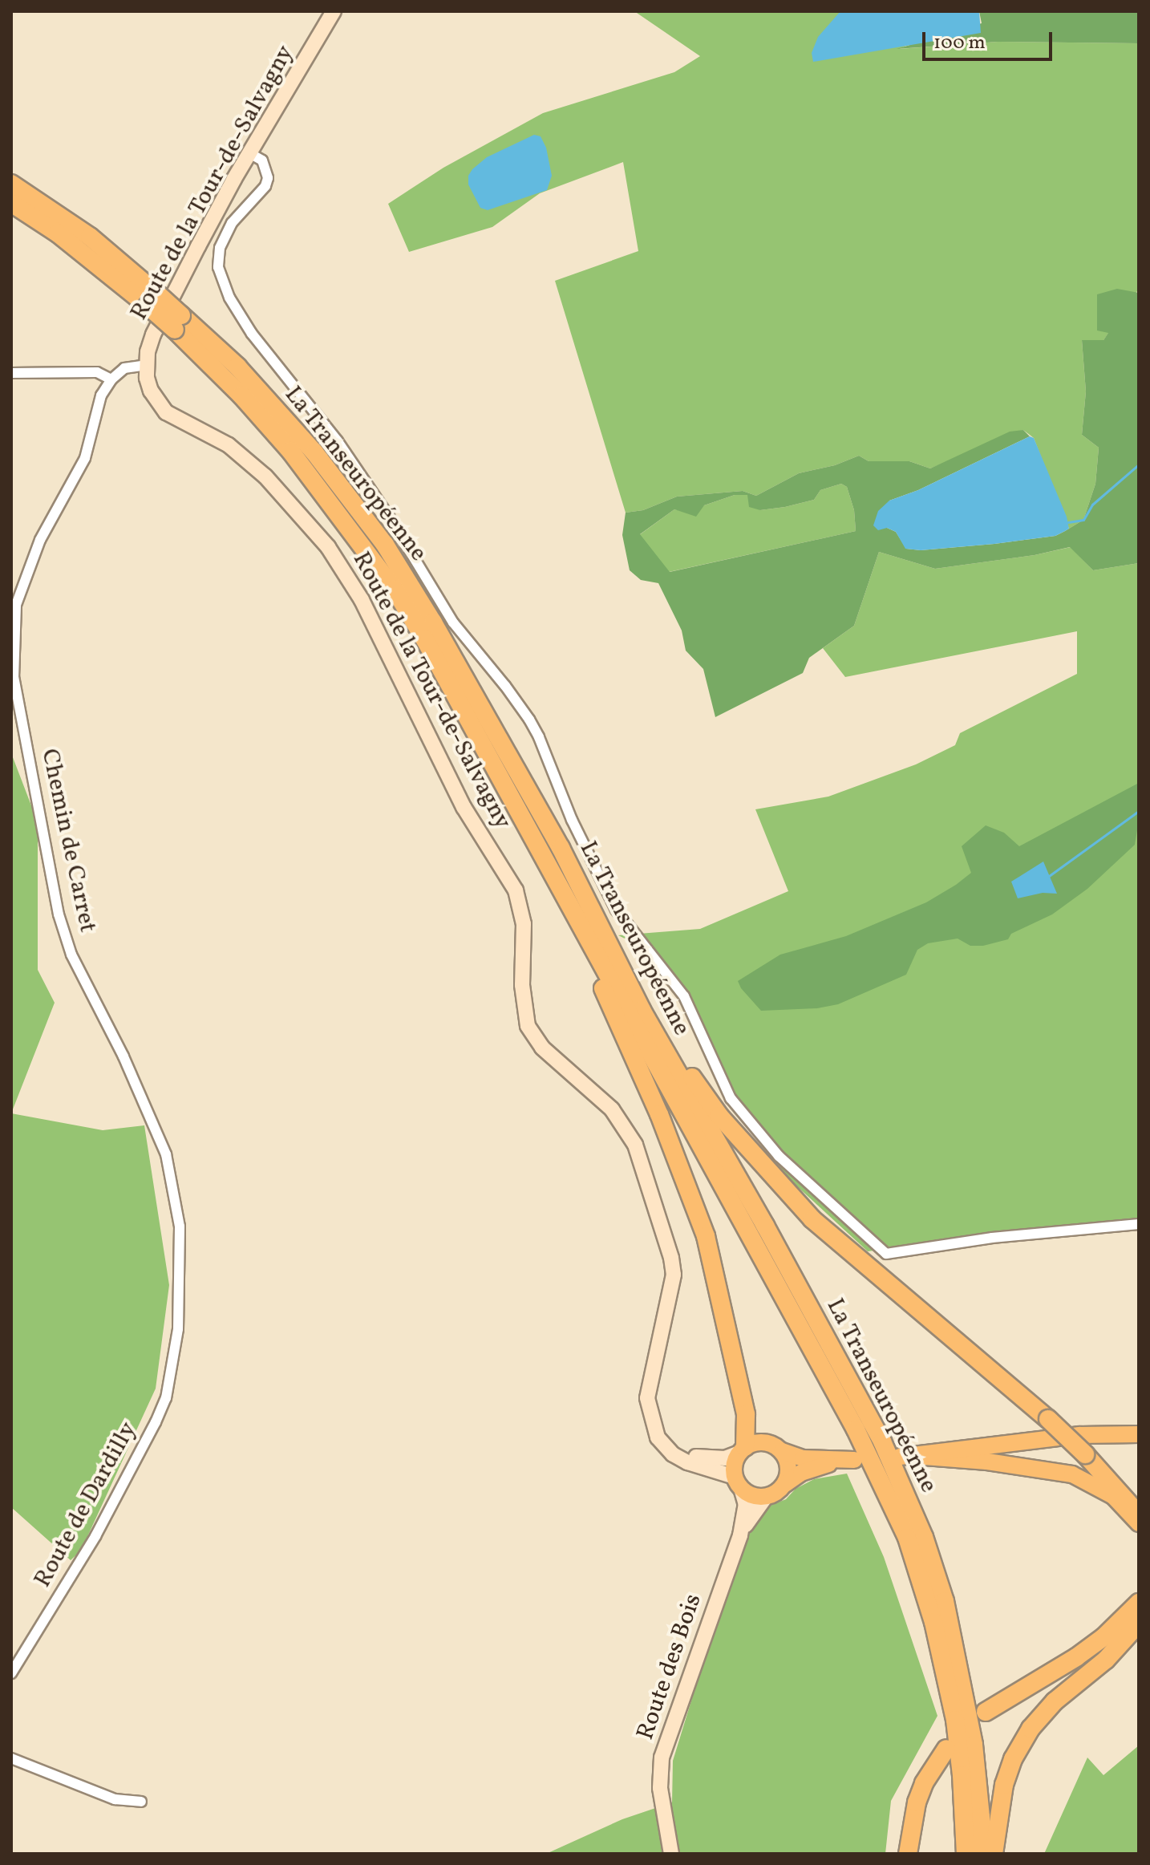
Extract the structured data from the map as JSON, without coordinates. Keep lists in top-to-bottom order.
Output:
{
  "streets": {
    "highway": ["La Transeuropéenne"],
    "street": [
      "Route de la Tour-de-Salvagny",
      "Chemin de Carret",
      "Route de Dardilly",
      "Route des Bois"
    ]
  },
  "crossings": [
    ["Route de la Tour-de-Salvagny", "Route des Bois"],
    ["Chemin de Carret", "Route de Dardilly"]
  ],
  "scale_bar": "100 m"
}
